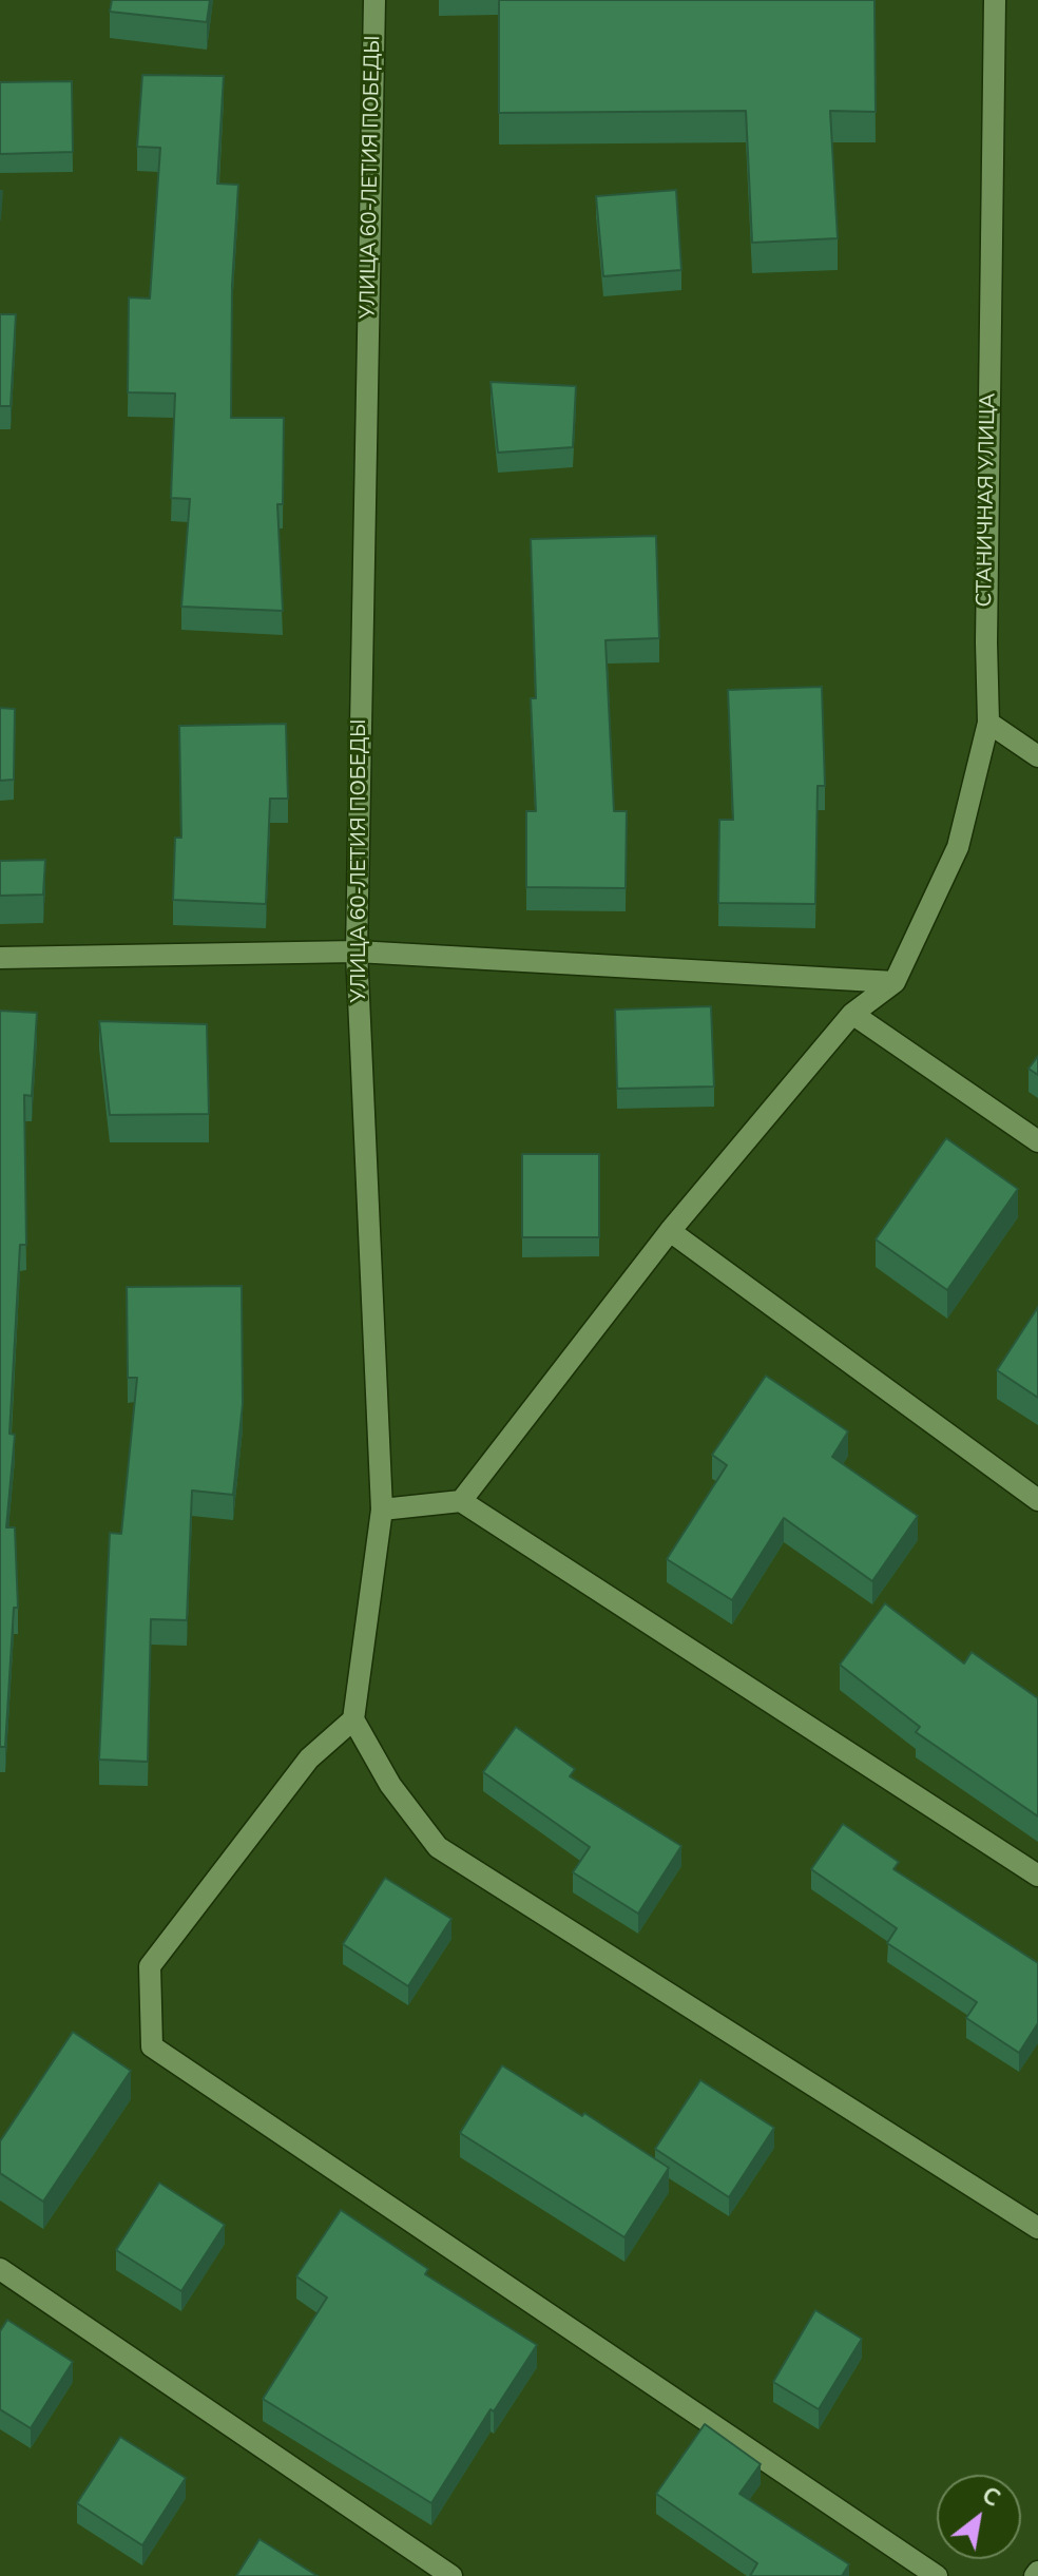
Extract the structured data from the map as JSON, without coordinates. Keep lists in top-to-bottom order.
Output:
{
  "streets": {
    "street": ["УЛИЦА 60-ЛЕТИЯ ПОБЕДЫ", "СТАНИЧНАЯ УЛИЦА"]
  },
  "north": "top right"
}
